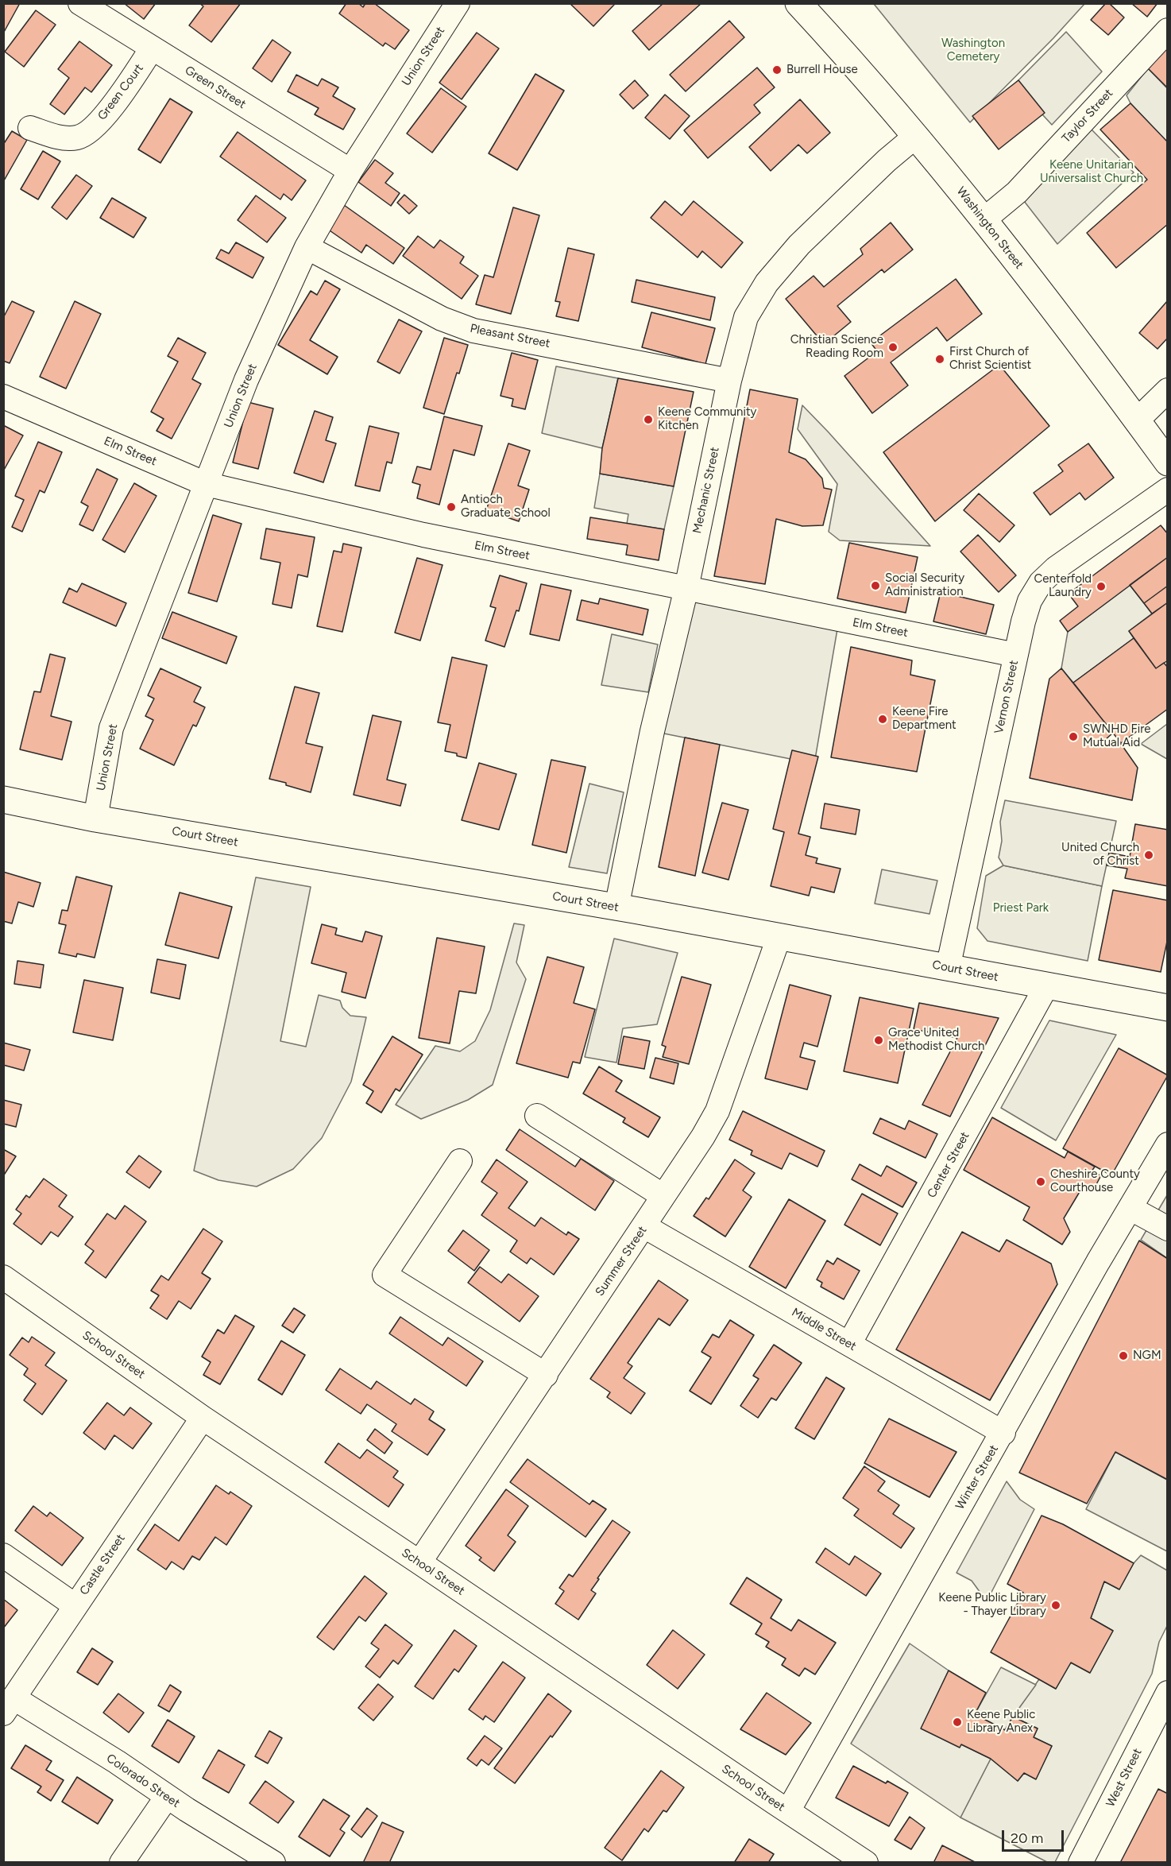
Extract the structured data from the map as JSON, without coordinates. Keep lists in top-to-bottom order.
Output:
{
  "streets": {
    "main road": ["Washington Street", "Court Street"],
    "street": [
      "Union Street",
      "Green Street",
      "Green Court",
      "Taylor Street",
      "Pleasant Street",
      "Elm Street",
      "Mechanic Street",
      "Vernon Street",
      "Center Street",
      "Summer Street",
      "Middle Street",
      "School Street",
      "Winter Street",
      "Castle Street",
      "West Street",
      "Colorado Street"
    ]
  },
  "crossings": [
    ["Union Street", "Green Street"],
    ["Union Street", "Pleasant Street"],
    ["Union Street", "Elm Street"],
    ["Union Street", "Court Street"],
    ["Green Street", "Green Court"],
    ["Taylor Street", "Washington Street"],
    ["Washington Street", "Mechanic Street"],
    ["Pleasant Street", "Mechanic Street"],
    ["Elm Street", "Mechanic Street"],
    ["Elm Street", "Vernon Street"],
    ["Mechanic Street", "Court Street"],
    ["Vernon Street", "Court Street"],
    ["Court Street", "Center Street"],
    ["Court Street", "Summer Street"],
    ["Center Street", "Middle Street"],
    ["Summer Street", "Middle Street"],
    ["Summer Street", "School Street"],
    ["Middle Street", "Winter Street"],
    ["School Street", "Winter Street"],
    ["School Street", "Castle Street"],
    ["Castle Street", "Colorado Street"]
  ],
  "parks": ["Washington Cemetery", "Keene Unitarian Universalist Church", "Priest Park"],
  "places": [
    "Burrell House",
    "Christian Science Reading Room",
    "First Church of Christ Scientist",
    "Keene Community Kitchen",
    "Antioch Graduate School",
    "Social Security Administration",
    "Centerfold Laundry",
    "Keene Fire Department",
    "SWNHD Fire Mutual Aid",
    "United Church of Christ",
    "Grace United Methodist Church",
    "Cheshire County Courthouse",
    "NGM",
    "Keene Public Library - Thayer Library",
    "Keene Public Library Anex"
  ],
  "scale_bar": "20 m"
}
